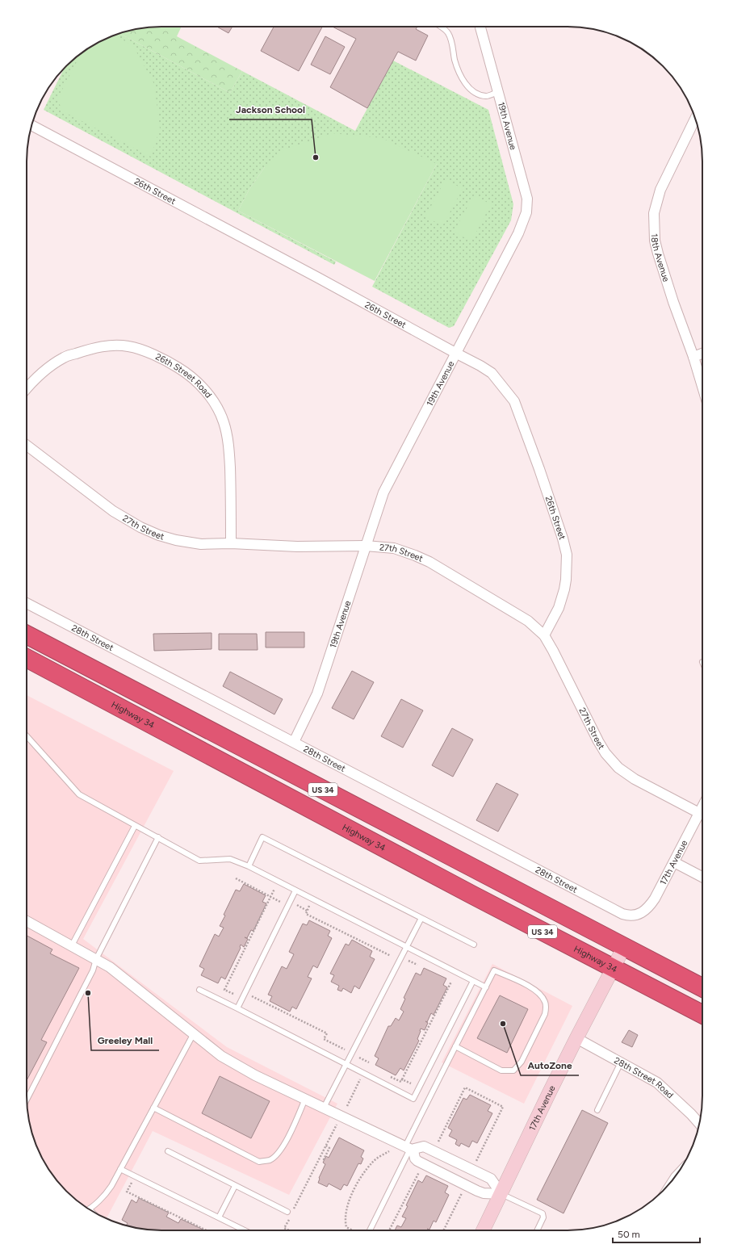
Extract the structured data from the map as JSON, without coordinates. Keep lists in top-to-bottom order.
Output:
{
  "streets": {
    "highway": ["Highway 34", "US 34"],
    "main road": ["17th Avenue"],
    "street": [
      "19th Avenue",
      "26th Street",
      "18th Avenue",
      "26th Street Road",
      "27th Street",
      "28th Street",
      "28th Street Road"
    ]
  },
  "crossings": [
    ["19th Avenue", "26th Street"],
    ["19th Avenue", "27th Street"],
    ["19th Avenue", "28th Street"],
    ["26th Street", "27th Street"],
    ["26th Street Road", "27th Street"],
    ["27th Street", "17th Avenue"],
    ["28th Street", "17th Avenue"],
    ["Highway 34", "17th Avenue"],
    ["US 34", "17th Avenue"],
    ["17th Avenue", "28th Street Road"]
  ],
  "places": ["Jackson School", "Greeley Mall", "AutoZone"],
  "scale_bar": "50 m"
}
